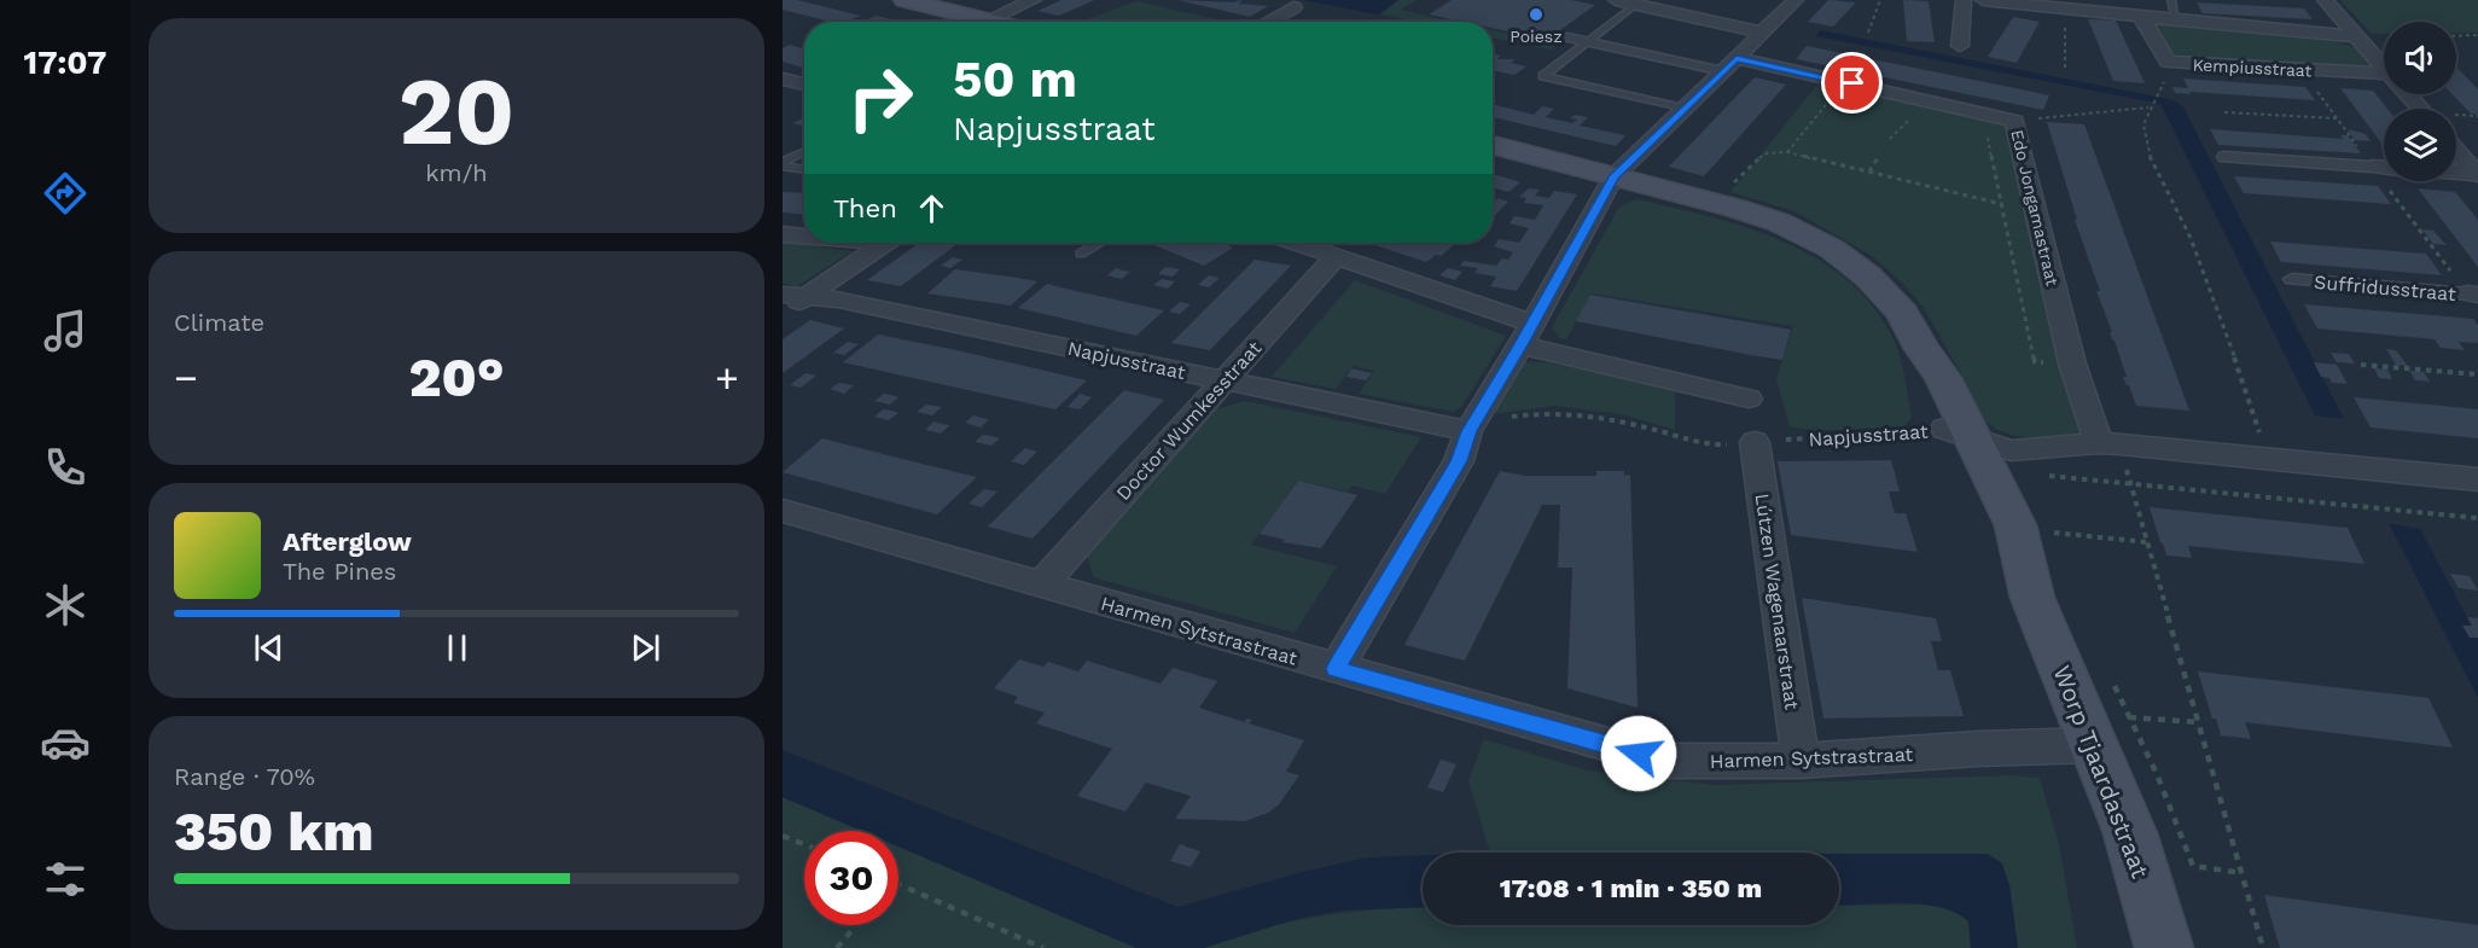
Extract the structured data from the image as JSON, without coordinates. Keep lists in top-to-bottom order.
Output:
{
  "streets": {
    "main road": ["Worp Tjaardastraat"],
    "street": [
      "Kempiusstraat",
      "Edo Jongamastraat",
      "Suffridusstraat",
      "Napjusstraat",
      "Doctor Wumkesstraat",
      "Lútzen Wagenaarstraat",
      "Harmen Sytstrastraat"
    ]
  },
  "crossings": [
    ["Napjusstraat", "Doctor Wumkesstraat"],
    ["Napjusstraat", "Lútzen Wagenaarstraat"],
    ["Napjusstraat", "Worp Tjaardastraat"],
    ["Doctor Wumkesstraat", "Harmen Sytstrastraat"],
    ["Lútzen Wagenaarstraat", "Harmen Sytstrastraat"],
    ["Harmen Sytstrastraat", "Worp Tjaardastraat"]
  ],
  "places": ["Poiesz"],
  "page": {
    "tabs": "17:07",
    "tile": [
      ["20", "km/h"],
      "Climate",
      ["Range · 70%", "350 km"]
    ],
    "turn": ["50 m", "Napjusstraat"],
    "then": "Then",
    "heat": ["−", "20°", "+"],
    "song": ["Afterglow", "The Pines"],
    "limit": "30",
    "trip": "17:08 · 1 min · 350 m"
  }
}
